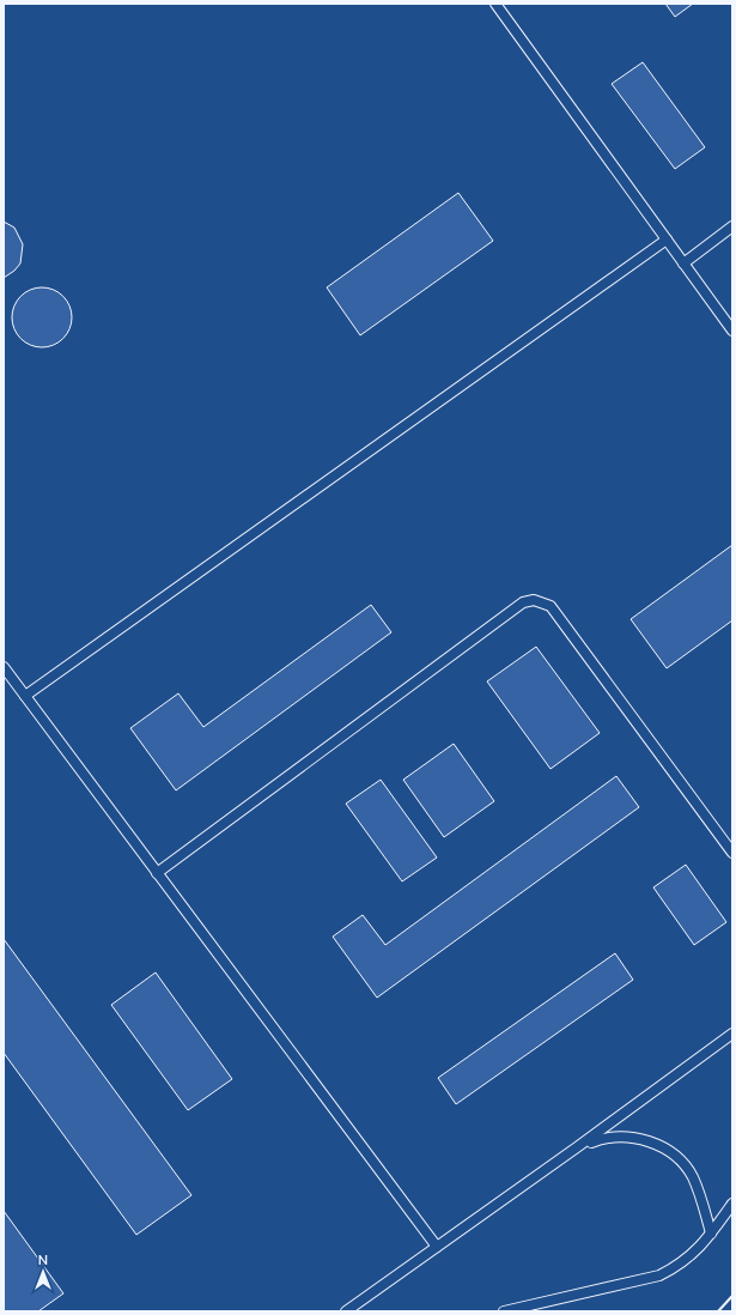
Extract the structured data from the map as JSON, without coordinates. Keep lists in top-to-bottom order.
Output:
{
  "north": "top"
}
